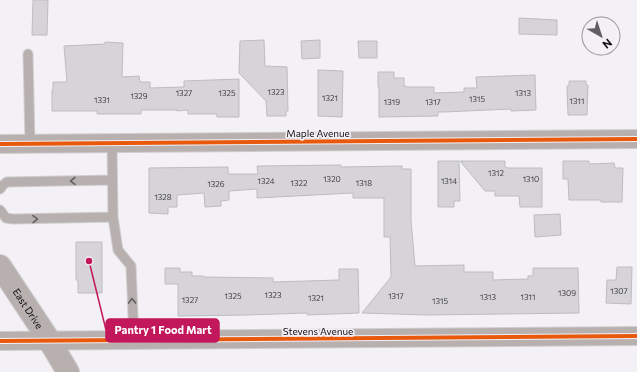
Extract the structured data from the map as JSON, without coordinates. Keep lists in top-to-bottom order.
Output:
{
  "streets": {
    "street": ["Maple Avenue", "East Drive", "Stevens Avenue"]
  },
  "crossings": [
    ["East Drive", "Stevens Avenue"]
  ],
  "places": ["Pantry 1 Food Mart"],
  "house_numbers": [
    "1323",
    "1327",
    "1325",
    "1313",
    "1329",
    "1321",
    "1315",
    "1331",
    "1311",
    "1319",
    "1317",
    "1312",
    "1320",
    "1310",
    "1324",
    "1314",
    "1322",
    "1318",
    "1326",
    "1328",
    "1307",
    "1309",
    "1323",
    "1325",
    "1317",
    "1313",
    "1311",
    "1321",
    "1327",
    "1315"
  ],
  "north": "bottom right"
}
